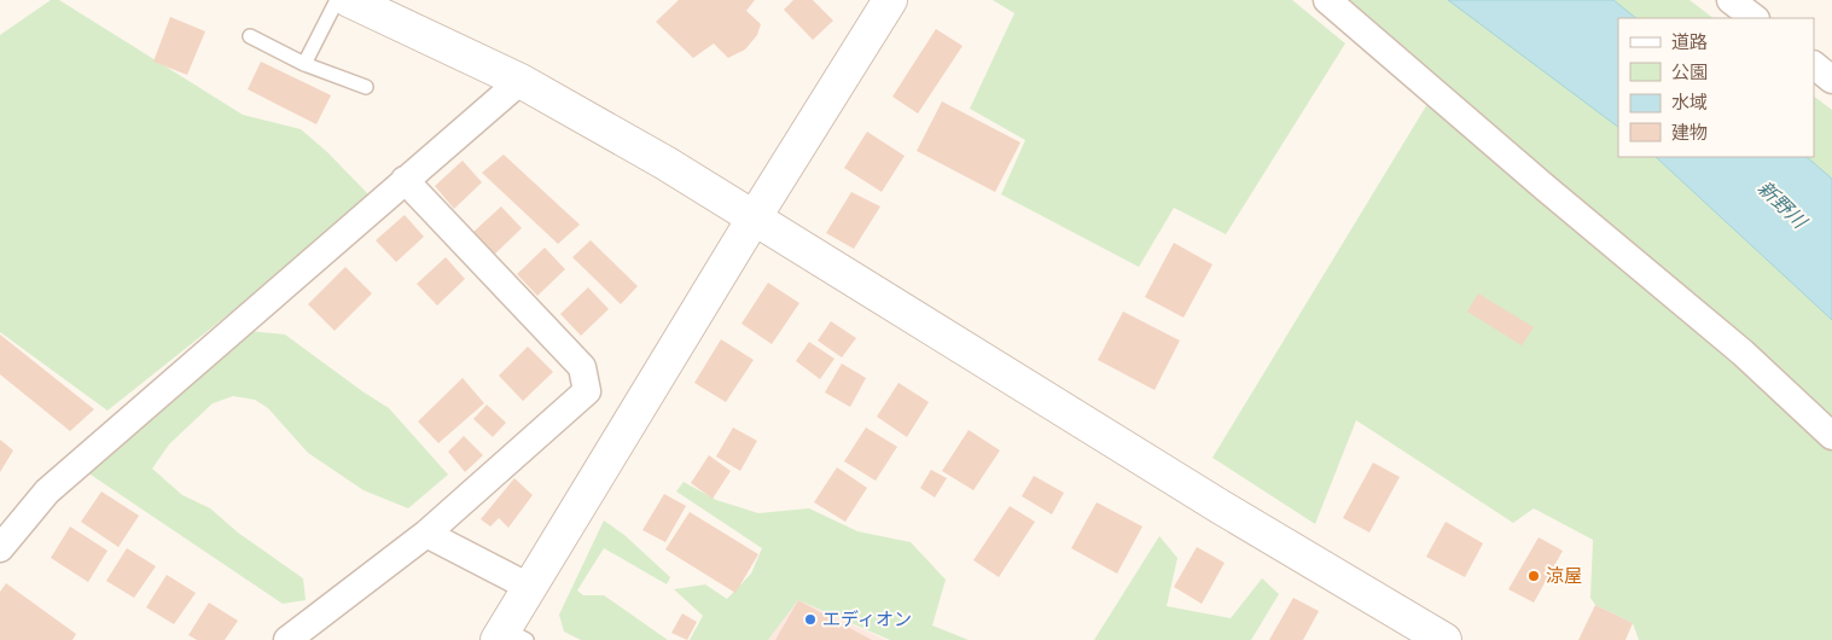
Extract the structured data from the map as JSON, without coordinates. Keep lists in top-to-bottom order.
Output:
{
  "water": ["新野川"],
  "places": ["涼屋", "エディオン"],
  "legend": [
    "道路",
    "公園",
    "水域",
    "建物"
  ]
}
